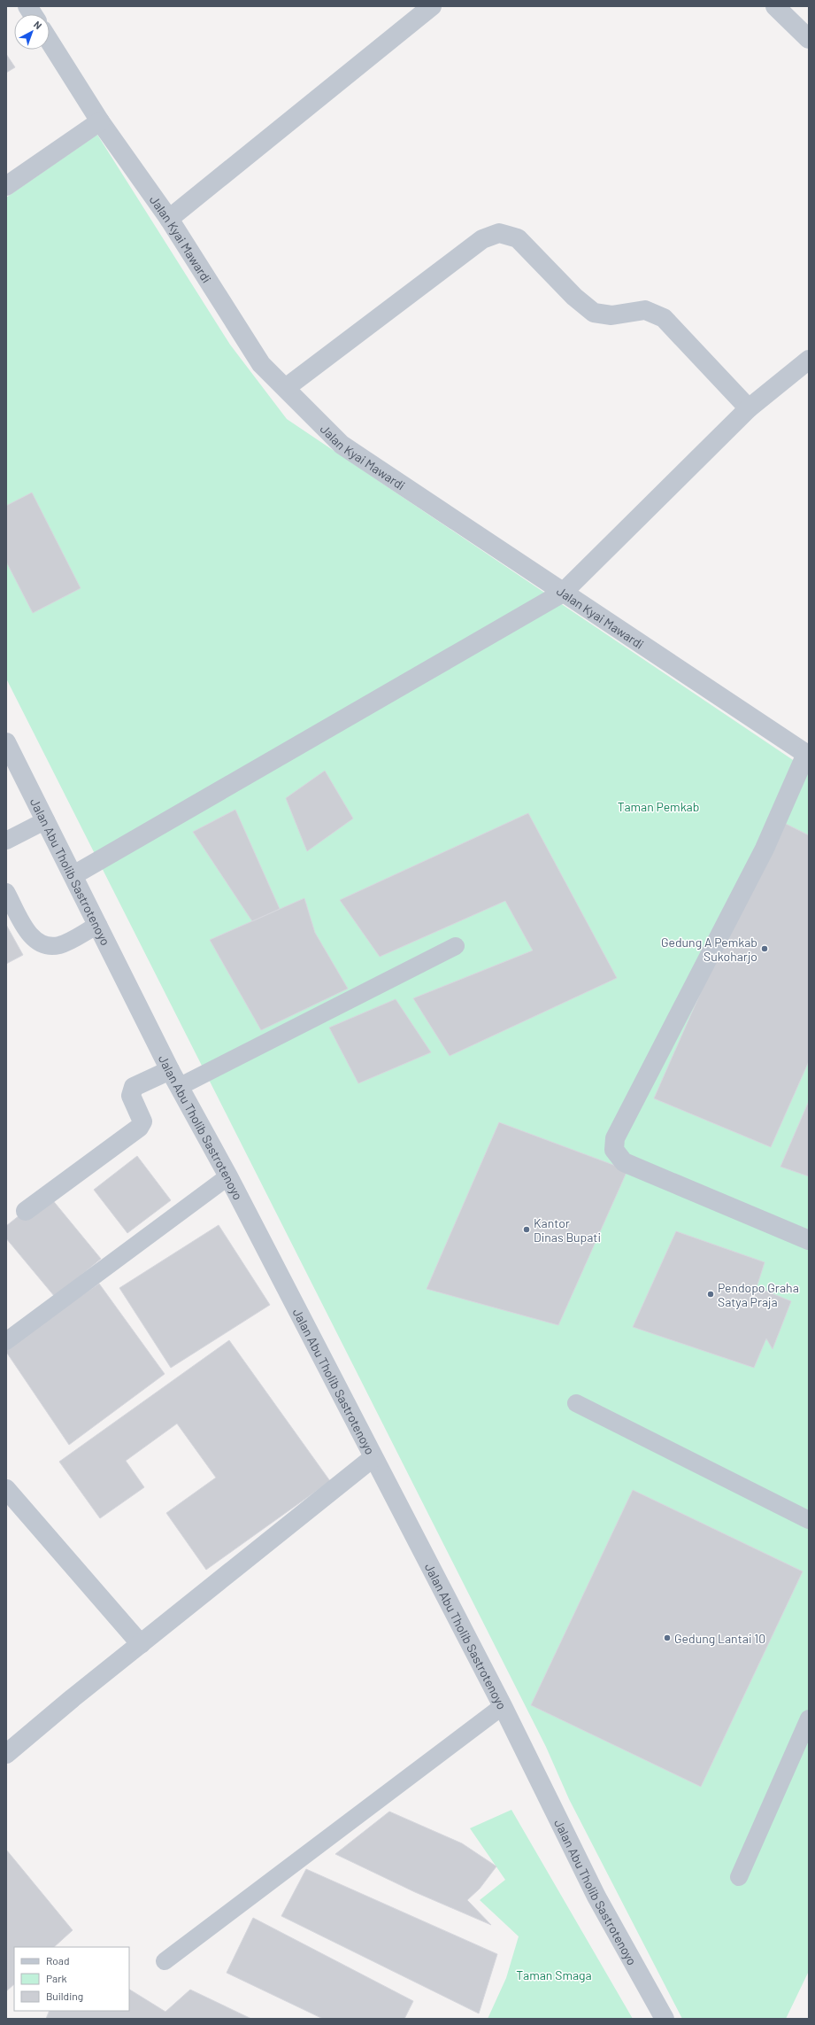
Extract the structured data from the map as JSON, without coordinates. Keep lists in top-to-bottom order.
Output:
{
  "streets": {
    "street": ["Jalan Kyai Mawardi", "Jalan Abu Tholib Sastrotenoyo"]
  },
  "parks": ["Taman Pemkab", "Taman Smaga"],
  "places": [
    "Gedung A Pemkab Sukoharjo",
    "Kantor Dinas Bupati",
    "Pendopo Graha Satya Praja",
    "Gedung Lantai 10"
  ],
  "legend": ["Road", "Park", "Building"],
  "north": "top right"
}
